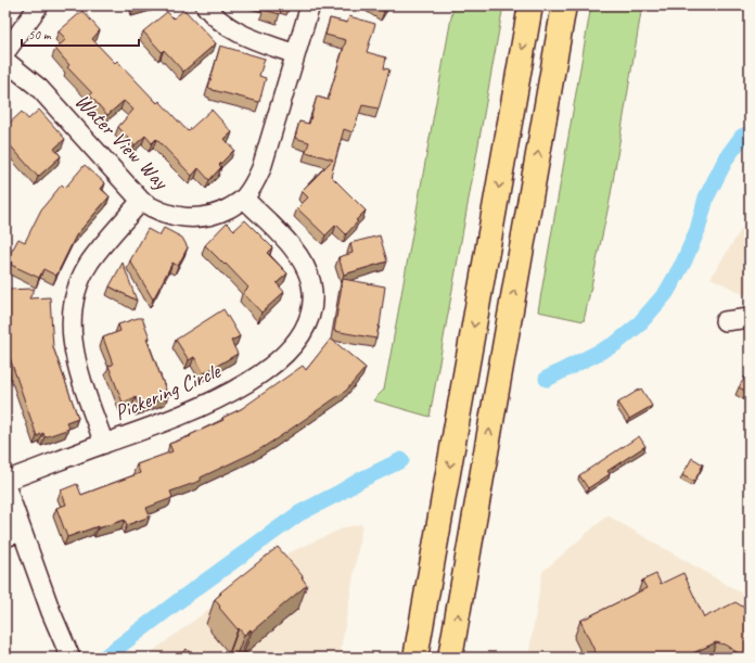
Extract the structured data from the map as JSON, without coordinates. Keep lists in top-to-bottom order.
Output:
{
  "streets": {
    "street": ["Water View Way", "Pickering Circle"]
  },
  "crossings": [
    ["Water View Way", "Pickering Circle"]
  ],
  "scale_bar": "50 m"
}
